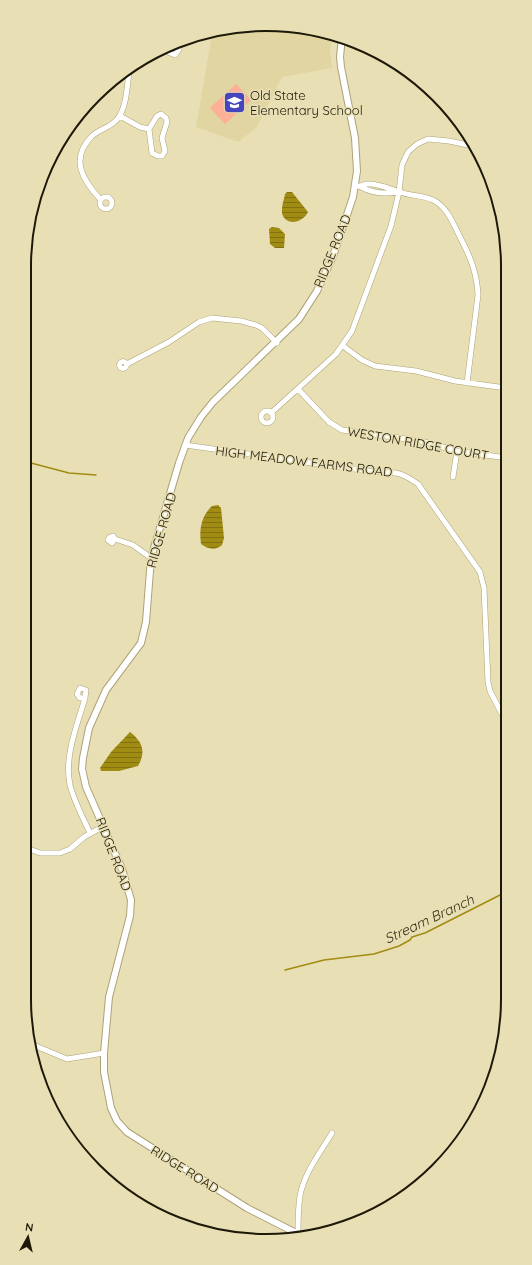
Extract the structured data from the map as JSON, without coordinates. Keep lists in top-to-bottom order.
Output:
{
  "streets": {
    "street": ["RIDGE ROAD", "WESTON RIDGE COURT", "HIGH MEADOW FARMS ROAD"]
  },
  "crossings": [
    ["RIDGE ROAD", "HIGH MEADOW FARMS ROAD"]
  ],
  "water": ["Stream Branch"],
  "places": {
    "school or university": ["Old State Elementary School"]
  },
  "north": "top"
}
